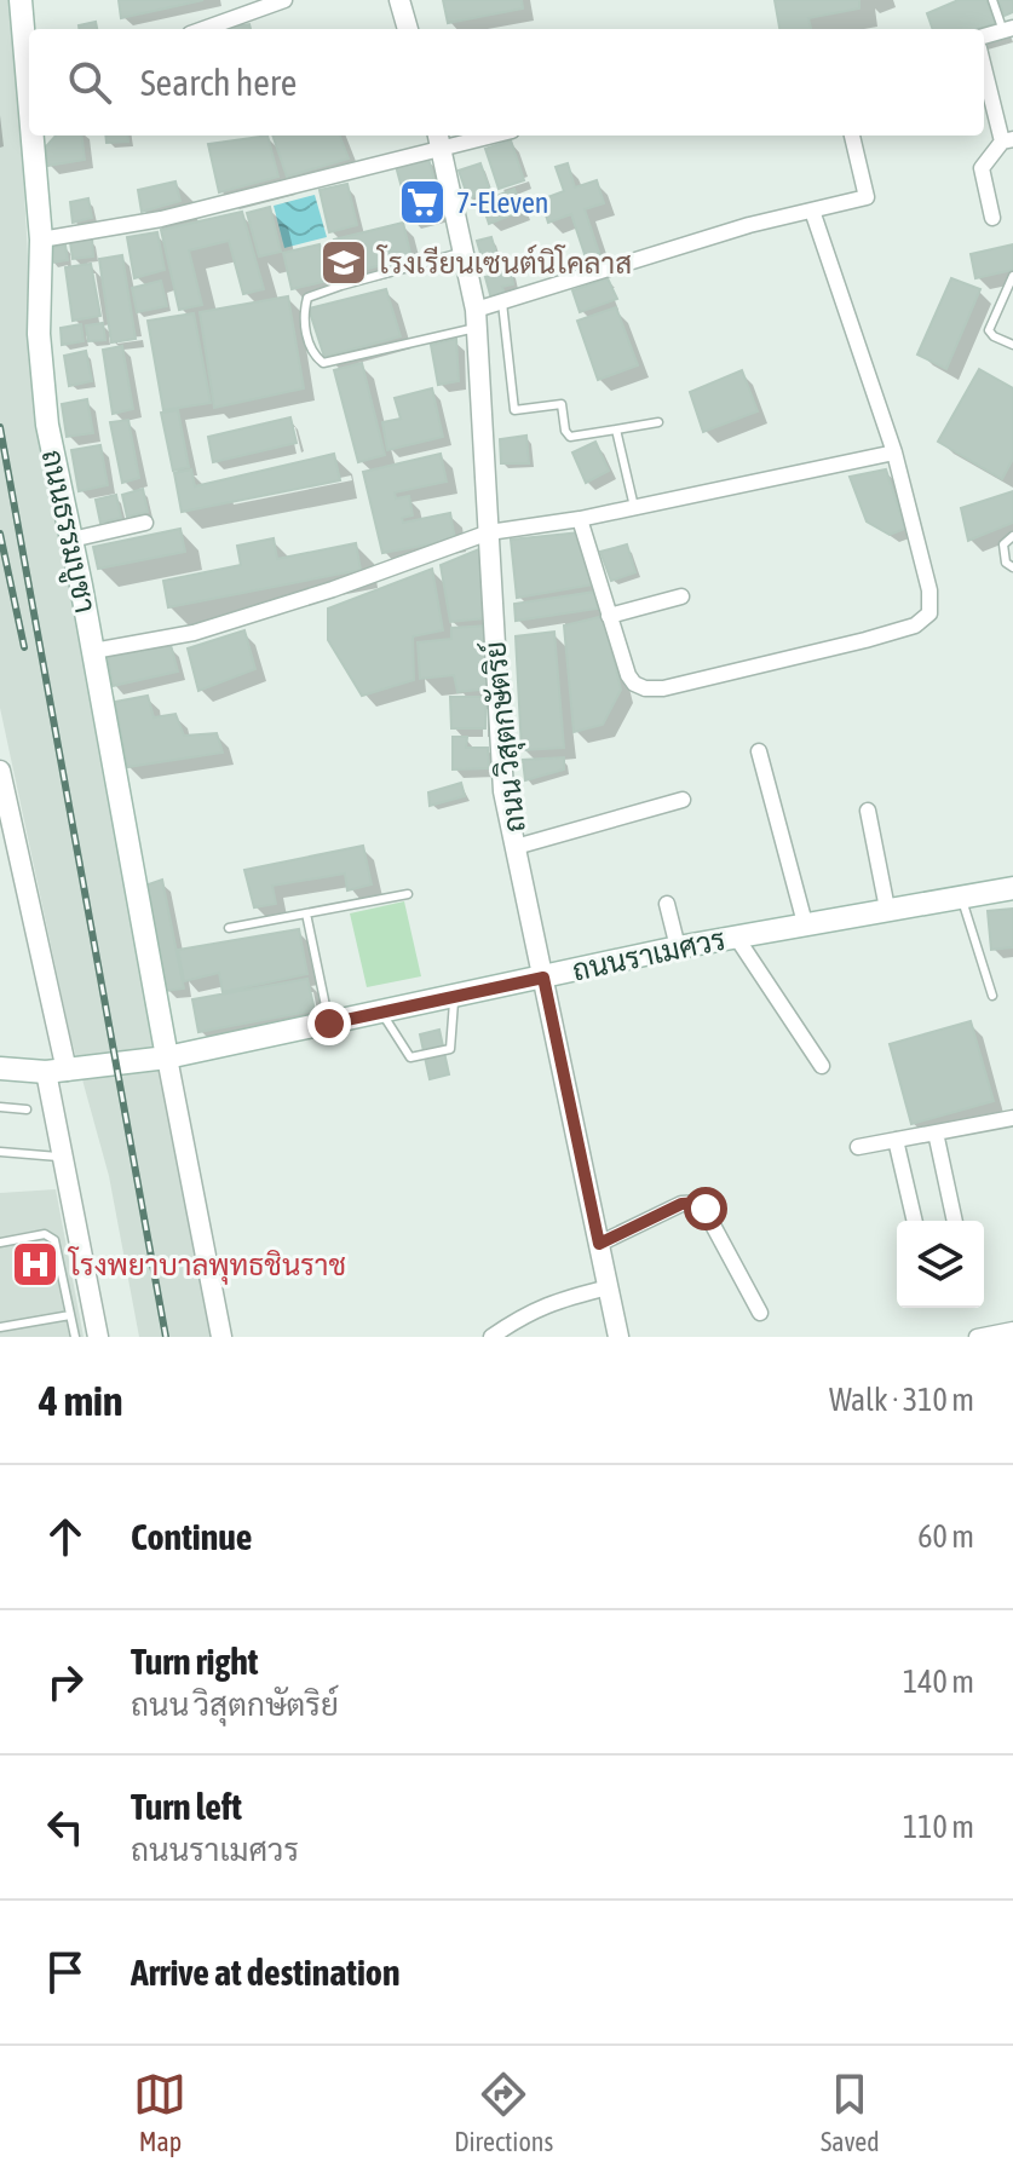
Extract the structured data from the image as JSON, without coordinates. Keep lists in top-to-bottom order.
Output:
{
  "streets": {
    "main road": ["ถนนธรรมบูชา", "ถนนราเมศวร"],
    "street": ["ถนน วิสุตกษัตริย์"]
  },
  "crossings": [
    ["ถนนธรรมบูชา", "ถนนราเมศวร"],
    ["ถนน วิสุตกษัตริย์", "ถนนราเมศวร"]
  ],
  "places": {
    "supermarket": ["7-Eleven"],
    "school or university": ["โรงเรียนเซนต์นิโคลาส"],
    "hospital": ["โรงพยาบาลพุทธชินราช"]
  },
  "page": {
    "search": "Search here",
    "heading": ["4 min", "Walk · 310 m"],
    "list": [
      ["Continue", "60 m"],
      ["Turn right", "ถนน วิสุตกษัตริย์", "140 m"],
      ["Turn left", "ถนนราเมศวร", "110 m"],
      "Arrive at destination"
    ],
    "nav": ["Map", "Directions", "Saved"]
  }
}
